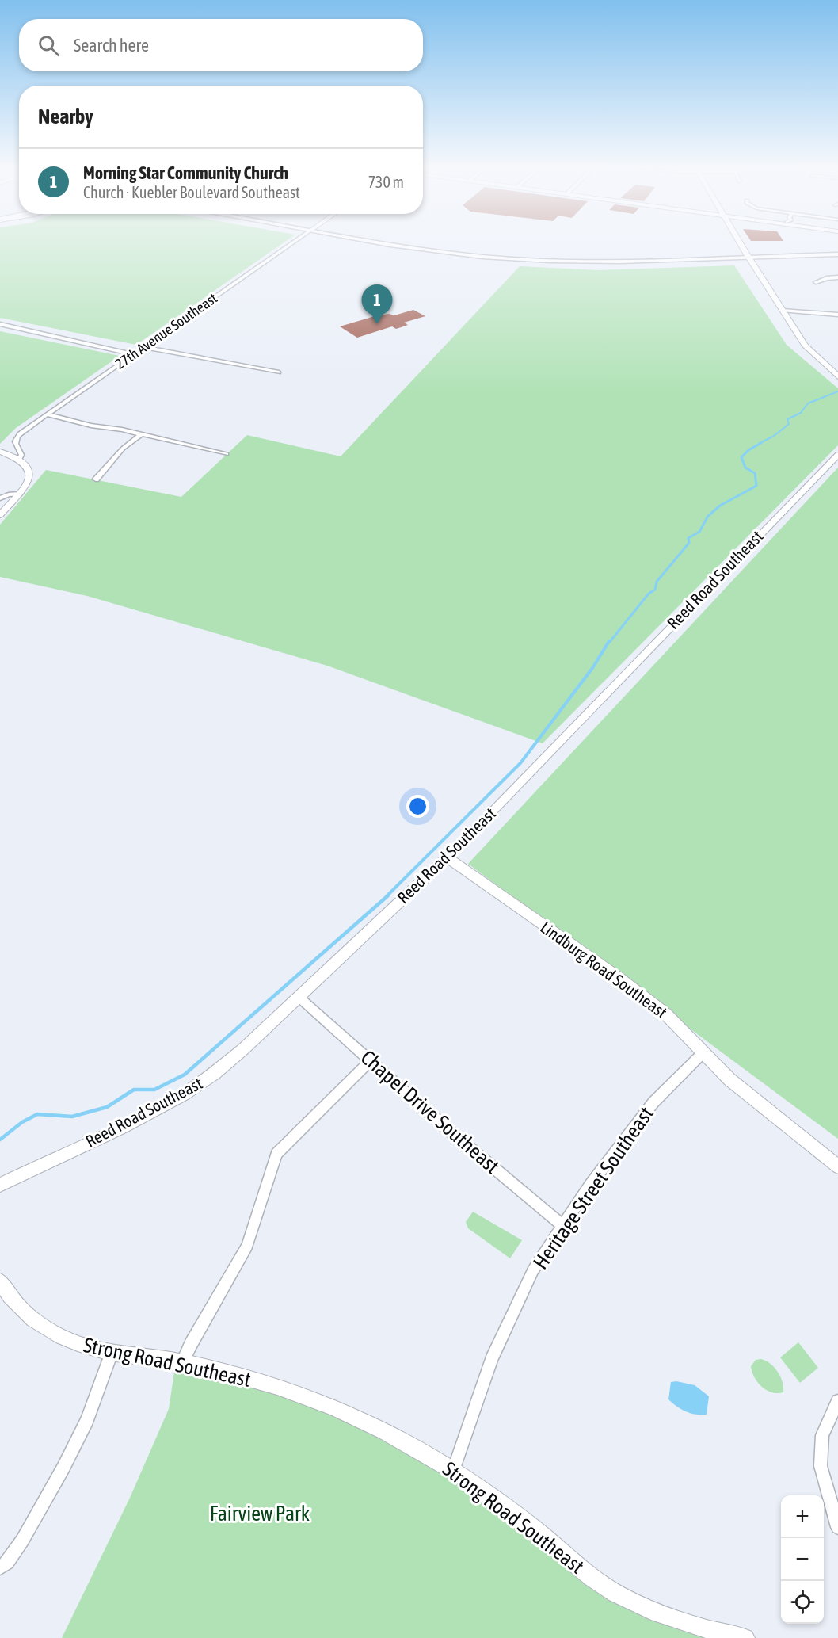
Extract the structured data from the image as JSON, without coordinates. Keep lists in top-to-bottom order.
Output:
{
  "streets": {
    "street": [
      "27th Avenue Southeast",
      "Reed Road Southeast",
      "Lindburg Road Southeast",
      "Chapel Drive Southeast",
      "Heritage Street Southeast",
      "Strong Road Southeast"
    ]
  },
  "crossings": [
    ["Reed Road Southeast", "Lindburg Road Southeast"],
    ["Reed Road Southeast", "Chapel Drive Southeast"],
    ["Lindburg Road Southeast", "Heritage Street Southeast"],
    ["Chapel Drive Southeast", "Heritage Street Southeast"],
    ["Heritage Street Southeast", "Strong Road Southeast"]
  ],
  "parks": ["Fairview Park"],
  "page": {
    "search": "Search here",
    "heading": "Nearby",
    "list": [
      {
        "mark": "1",
        "name": "Morning Star Community Church",
        "note": "Church · Kuebler Boulevard Southeast",
        "value": "730 m"
      }
    ],
    "pins": "1",
    "map_buttons": ["+", "−"]
  }
}
